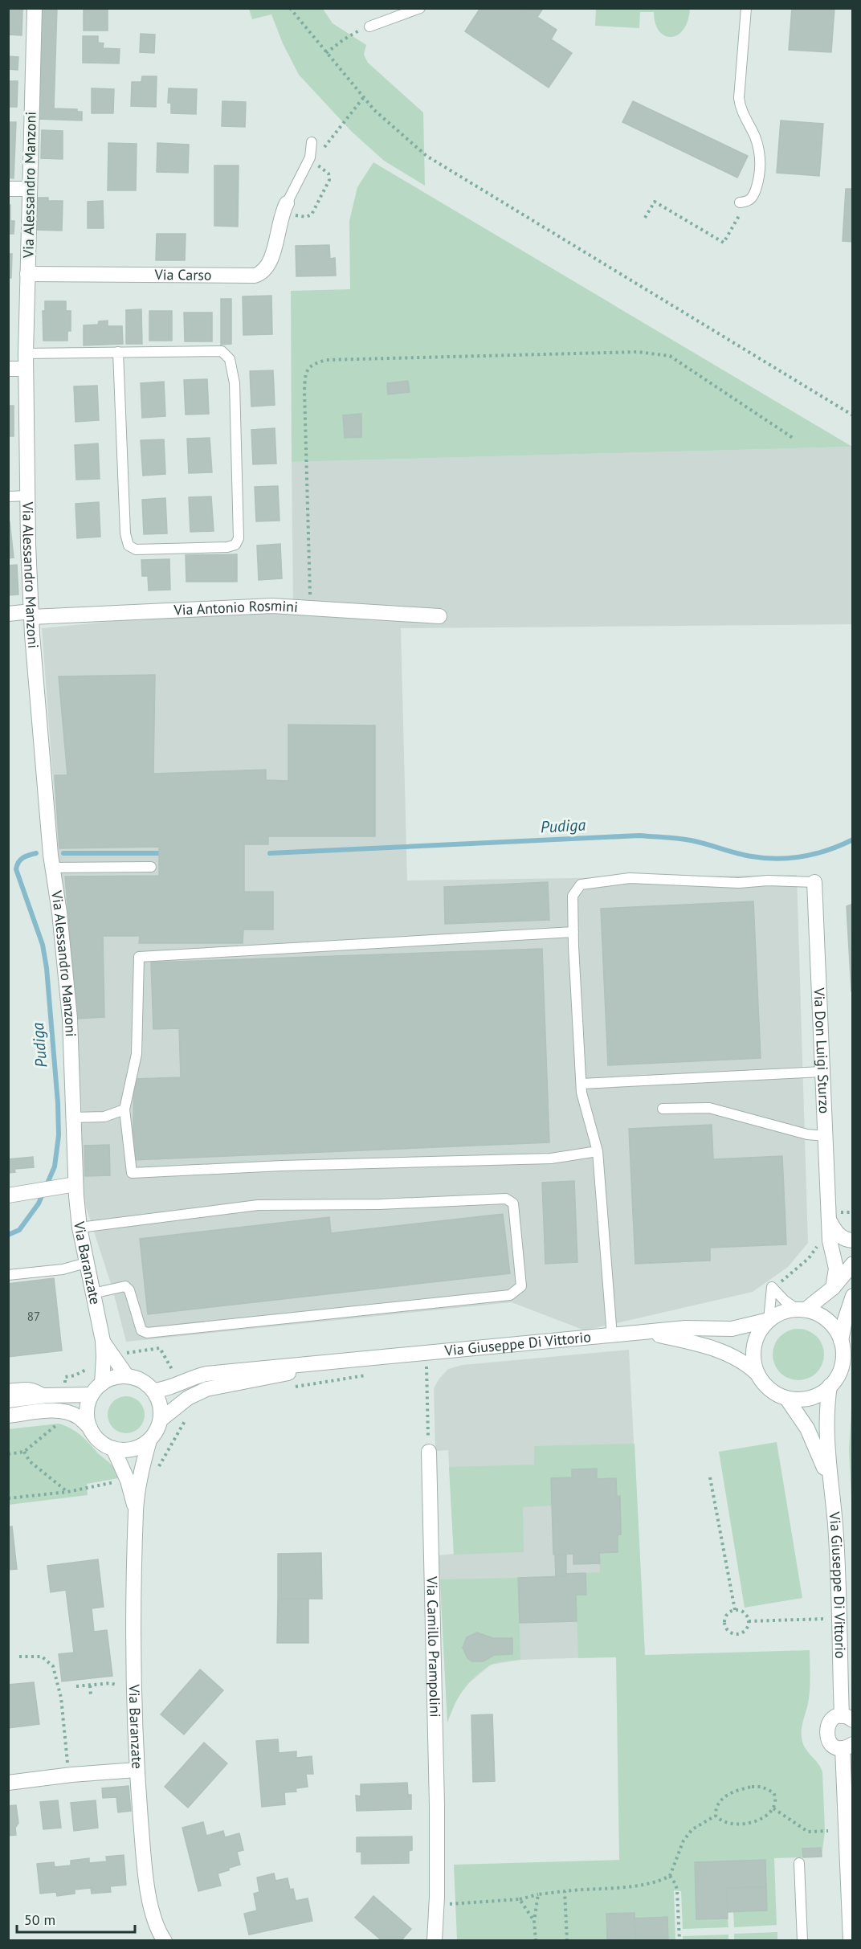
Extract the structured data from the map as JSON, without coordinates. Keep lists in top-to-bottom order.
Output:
{
  "streets": {
    "street": [
      "Via Alessandro Manzoni",
      "Via Carso",
      "Via Antonio Rosmini",
      "Via Don Luigi Sturzo",
      "Via Baranzate",
      "Via Giuseppe Di Vittorio",
      "Via Camillo Prampolini"
    ]
  },
  "crossings": [
    ["Via Alessandro Manzoni", "Via Carso"],
    ["Via Alessandro Manzoni", "Via Antonio Rosmini"],
    ["Via Alessandro Manzoni", "Via Baranzate"],
    ["Via Baranzate", "Via Giuseppe Di Vittorio"]
  ],
  "water": ["Pudiga"],
  "house_numbers": ["87"],
  "scale_bar": "50 m"
}
